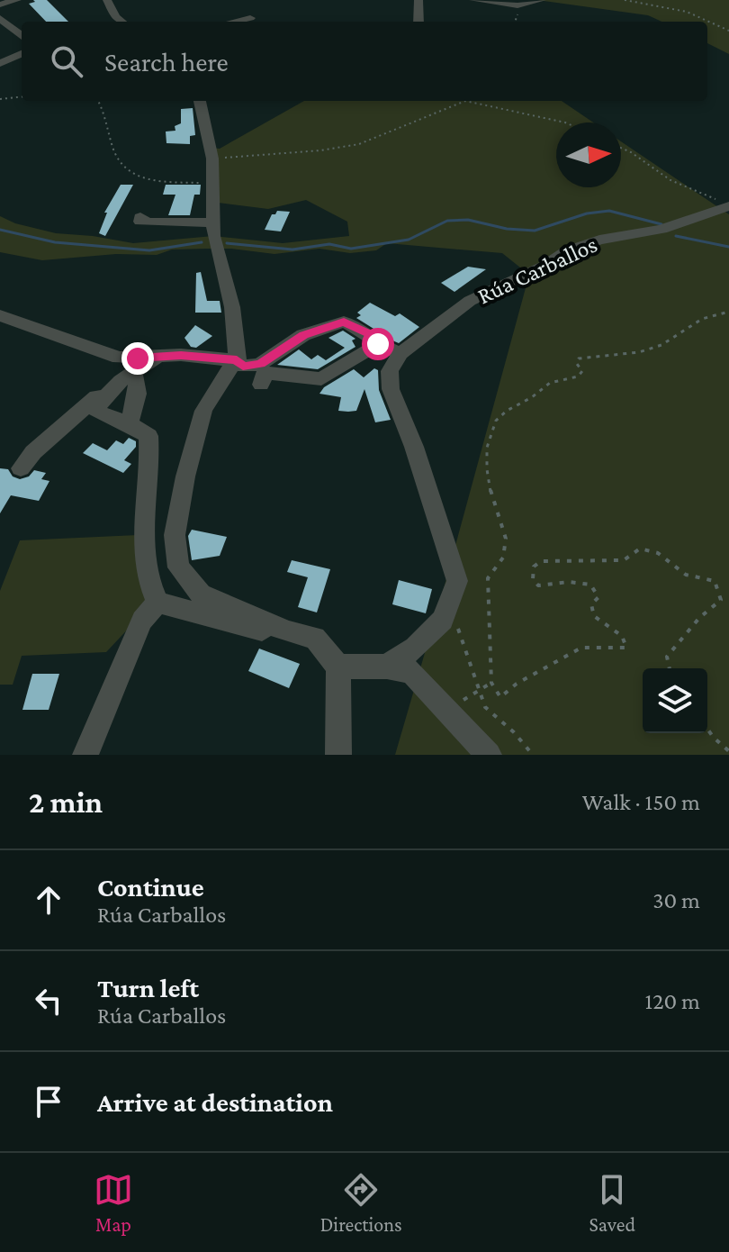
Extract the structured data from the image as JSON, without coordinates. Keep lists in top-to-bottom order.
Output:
{
  "streets": {
    "street": ["Rúa Carballos"]
  },
  "north": "right",
  "page": {
    "search": "Search here",
    "heading": ["2 min", "Walk · 150 m"],
    "list": [
      ["Continue", "Rúa Carballos", "30 m"],
      ["Turn left", "Rúa Carballos", "120 m"],
      "Arrive at destination"
    ],
    "nav": ["Map", "Directions", "Saved"]
  }
}
